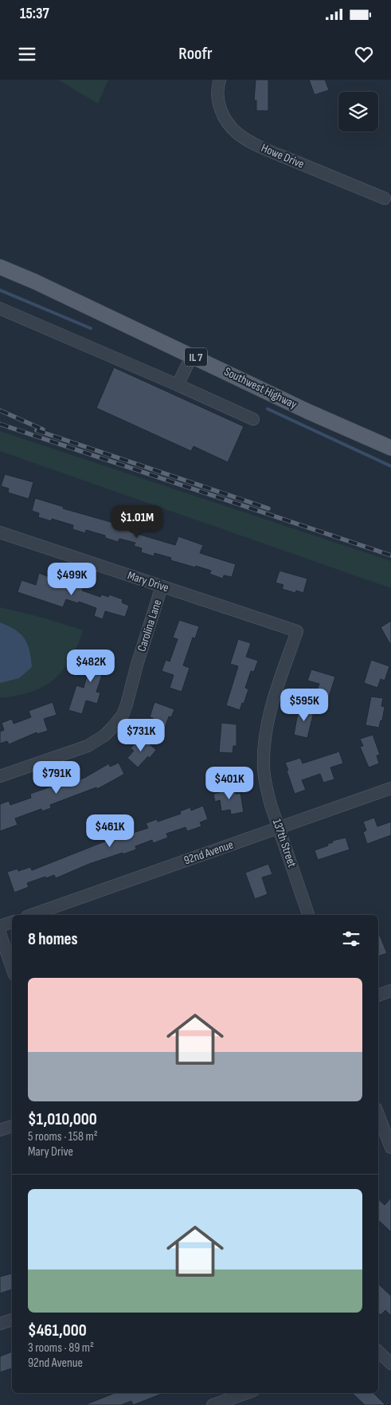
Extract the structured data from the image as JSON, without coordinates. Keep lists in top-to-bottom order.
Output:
{
  "streets": {
    "main road": ["IL 7", "Southwest Highway"],
    "street": [
      "Howe Drive",
      "Mary Drive",
      "Carolina Lane",
      "137th Street",
      "92nd Avenue"
    ]
  },
  "crossings": [
    ["Mary Drive", "Carolina Lane"],
    ["Mary Drive", "137th Street"],
    ["137th Street", "92nd Avenue"]
  ],
  "page": {
    "status": "15:37",
    "header": "Roofr",
    "price": [
      "$1.01M",
      "$499K",
      "$482K",
      "$595K",
      "$731K",
      "$791K",
      "$401K",
      "$461K"
    ],
    "heading": "8 homes",
    "list": [
      {
        "name": "$1,010,000",
        "note": "5 rooms · 158 m² · Mary Drive"
      },
      {
        "name": "$461,000",
        "note": "3 rooms · 89 m² · 92nd Avenue"
      }
    ]
  }
}
